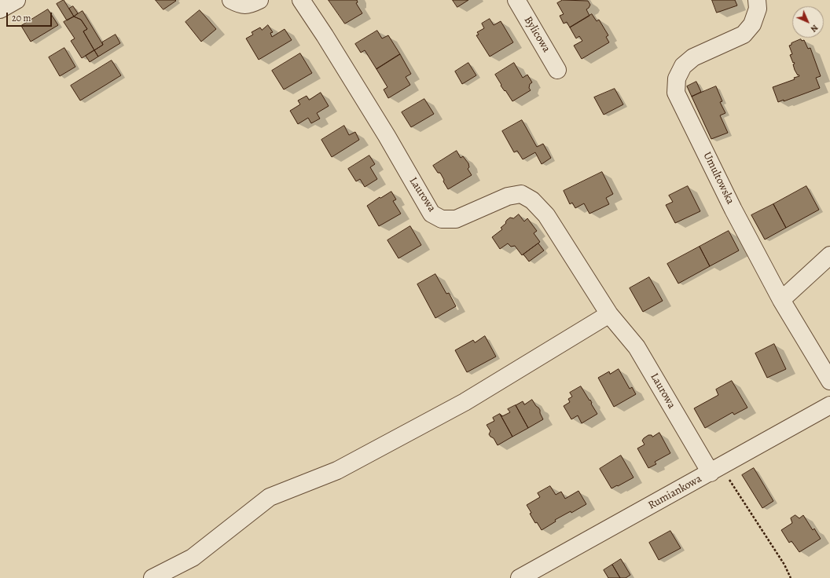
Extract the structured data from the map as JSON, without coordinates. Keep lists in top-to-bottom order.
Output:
{
  "streets": {
    "street": [
      "Bylicowa",
      "Umultowska",
      "Laurowa",
      "Rumiankowa"
    ]
  },
  "crossings": [
    ["Laurowa", "Rumiankowa"]
  ],
  "scale_bar": "20 m",
  "north": "bottom right"
}
